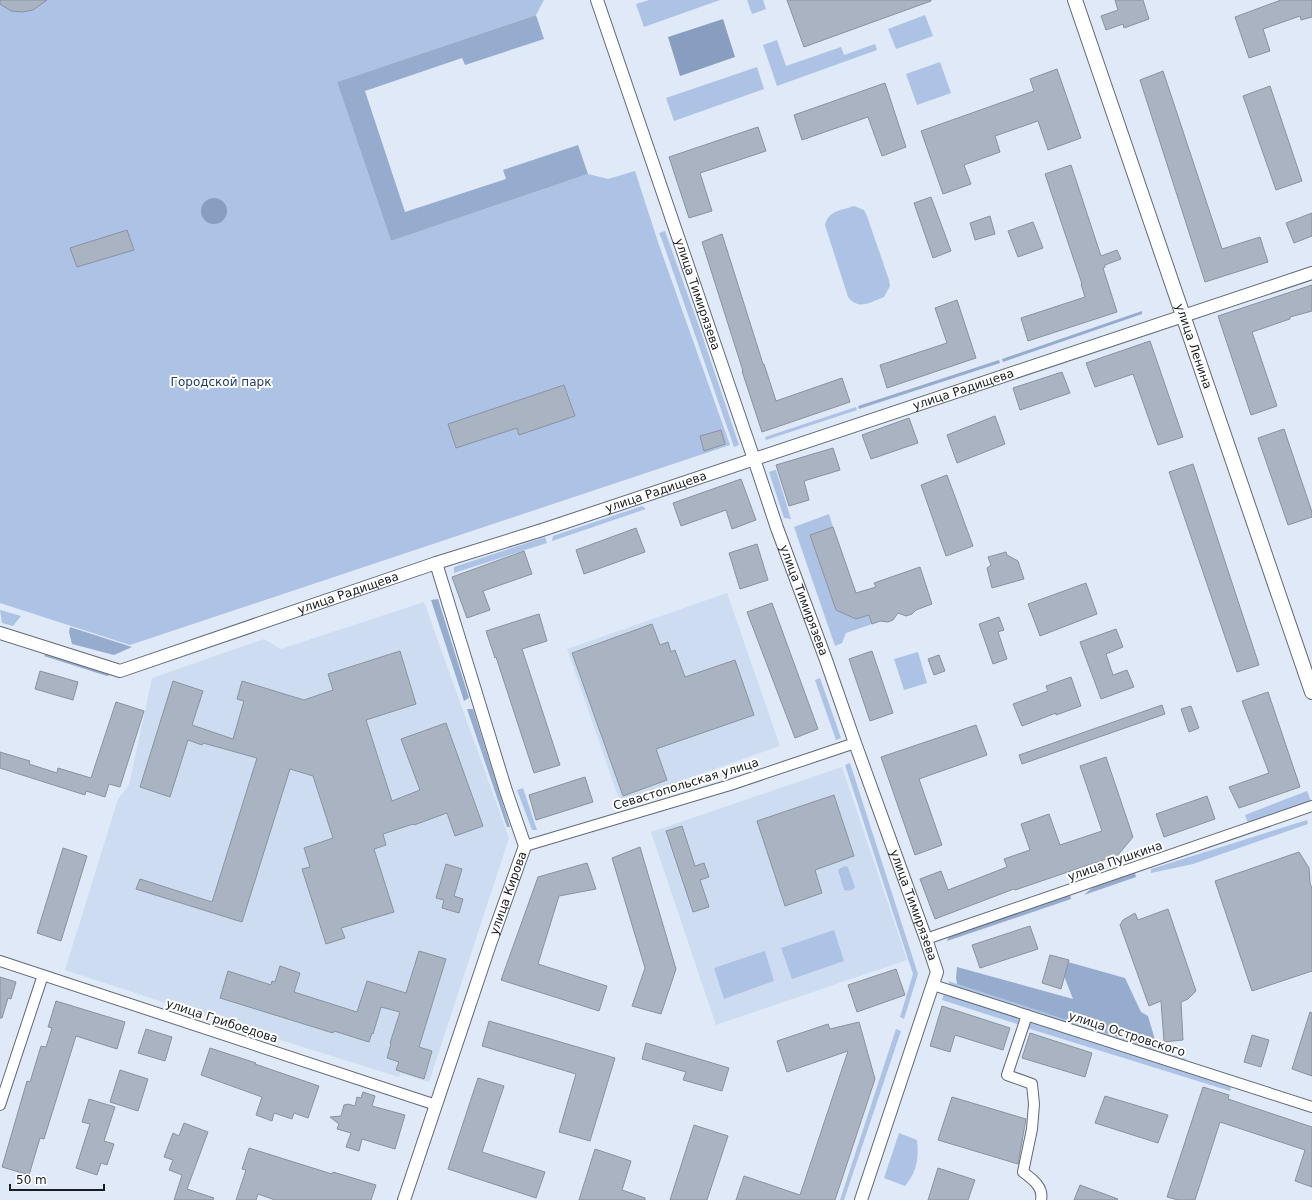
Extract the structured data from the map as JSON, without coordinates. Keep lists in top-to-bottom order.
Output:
{
  "streets": {
    "main road": ["улица Ленина"],
    "street": [
      "улица Тимирязева",
      "улица Радищева",
      "Севастопольская улица",
      "улица Пушкина",
      "улица Кирова",
      "улица Грибоедова",
      "улица Островского"
    ]
  },
  "crossings": [
    ["улица Тимирязева", "улица Радищева"],
    ["улица Тимирязева", "Севастопольская улица"],
    ["улица Тимирязева", "улица Пушкина"],
    ["улица Тимирязева", "улица Островского"],
    ["улица Ленина", "улица Радищева"],
    ["улица Радищева", "улица Кирова"],
    ["Севастопольская улица", "улица Кирова"],
    ["улица Кирова", "улица Грибоедова"]
  ],
  "parks": ["Городской парк"],
  "scale_bar": "50 m"
}
